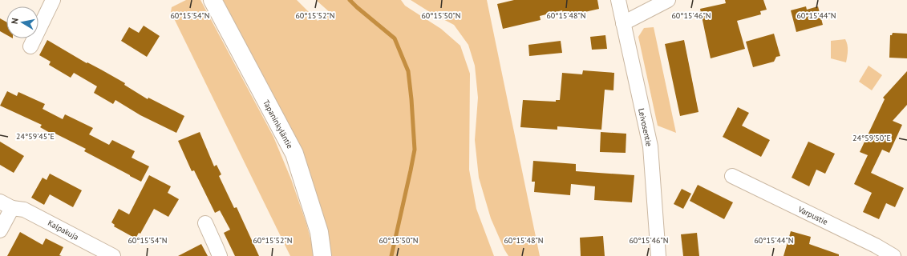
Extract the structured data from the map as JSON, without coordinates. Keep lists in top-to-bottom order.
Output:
{
  "streets": {
    "main road": ["Tapaninkyläntie"],
    "street": ["Leivosentie", "Varpustie", "Kalpakuja"]
  },
  "north": "left",
  "coordinates": [
    "60°15'48\"N",
    "60°15'44\"N",
    "60°15'54\"N",
    "60°15'52\"N",
    "60°15'50\"N",
    "60°15'46\"N",
    "24°59'45\"E",
    "24°59'50\"E"
  ]
}
